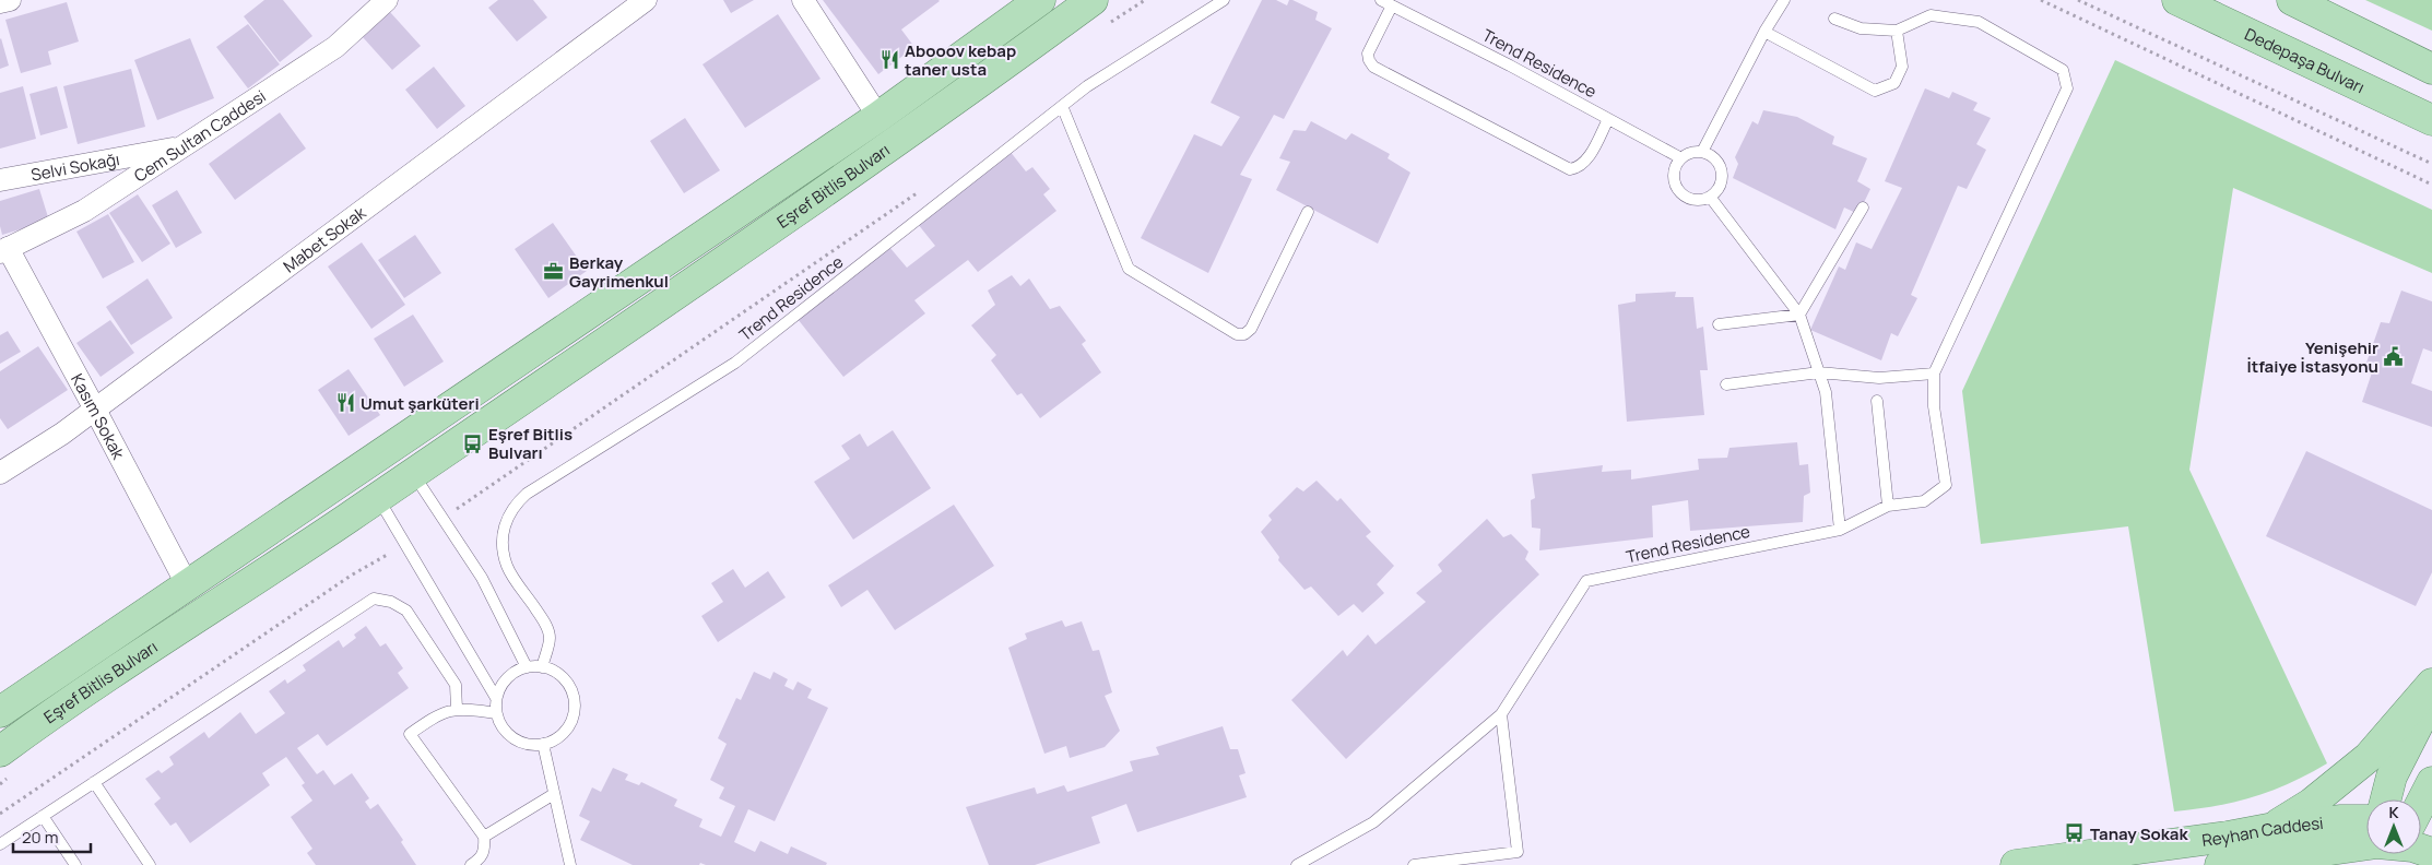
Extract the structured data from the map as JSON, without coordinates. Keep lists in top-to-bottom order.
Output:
{
  "streets": {
    "main road": ["Dedepaşa Bulvarı", "Eşref Bitlis Bulvarı", "Reyhan Caddesi"],
    "street": [
      "Cem Sultan Caddesi",
      "Selvi Sokağı",
      "Mabet Sokak",
      "Kasım Sokak"
    ],
    "lane": ["Trend Residence"]
  },
  "crossings": [
    ["Cem Sultan Caddesi", "Selvi Sokağı"],
    ["Cem Sultan Caddesi", "Kasım Sokak"],
    ["Eşref Bitlis Bulvarı", "Kasım Sokak"],
    ["Mabet Sokak", "Kasım Sokak"]
  ],
  "places": {
    "restaurant": ["Abooov kebap taner usta", "Umut şarküteri"],
    "office": ["Berkay Gayrimenkul"],
    "public building": ["Yenişehir İtfaiye İstasyonu"],
    "bus stop": ["Eşref Bitlis Bulvarı", "Tanay Sokak"]
  },
  "scale_bar": "20 m",
  "north": "top"
}
